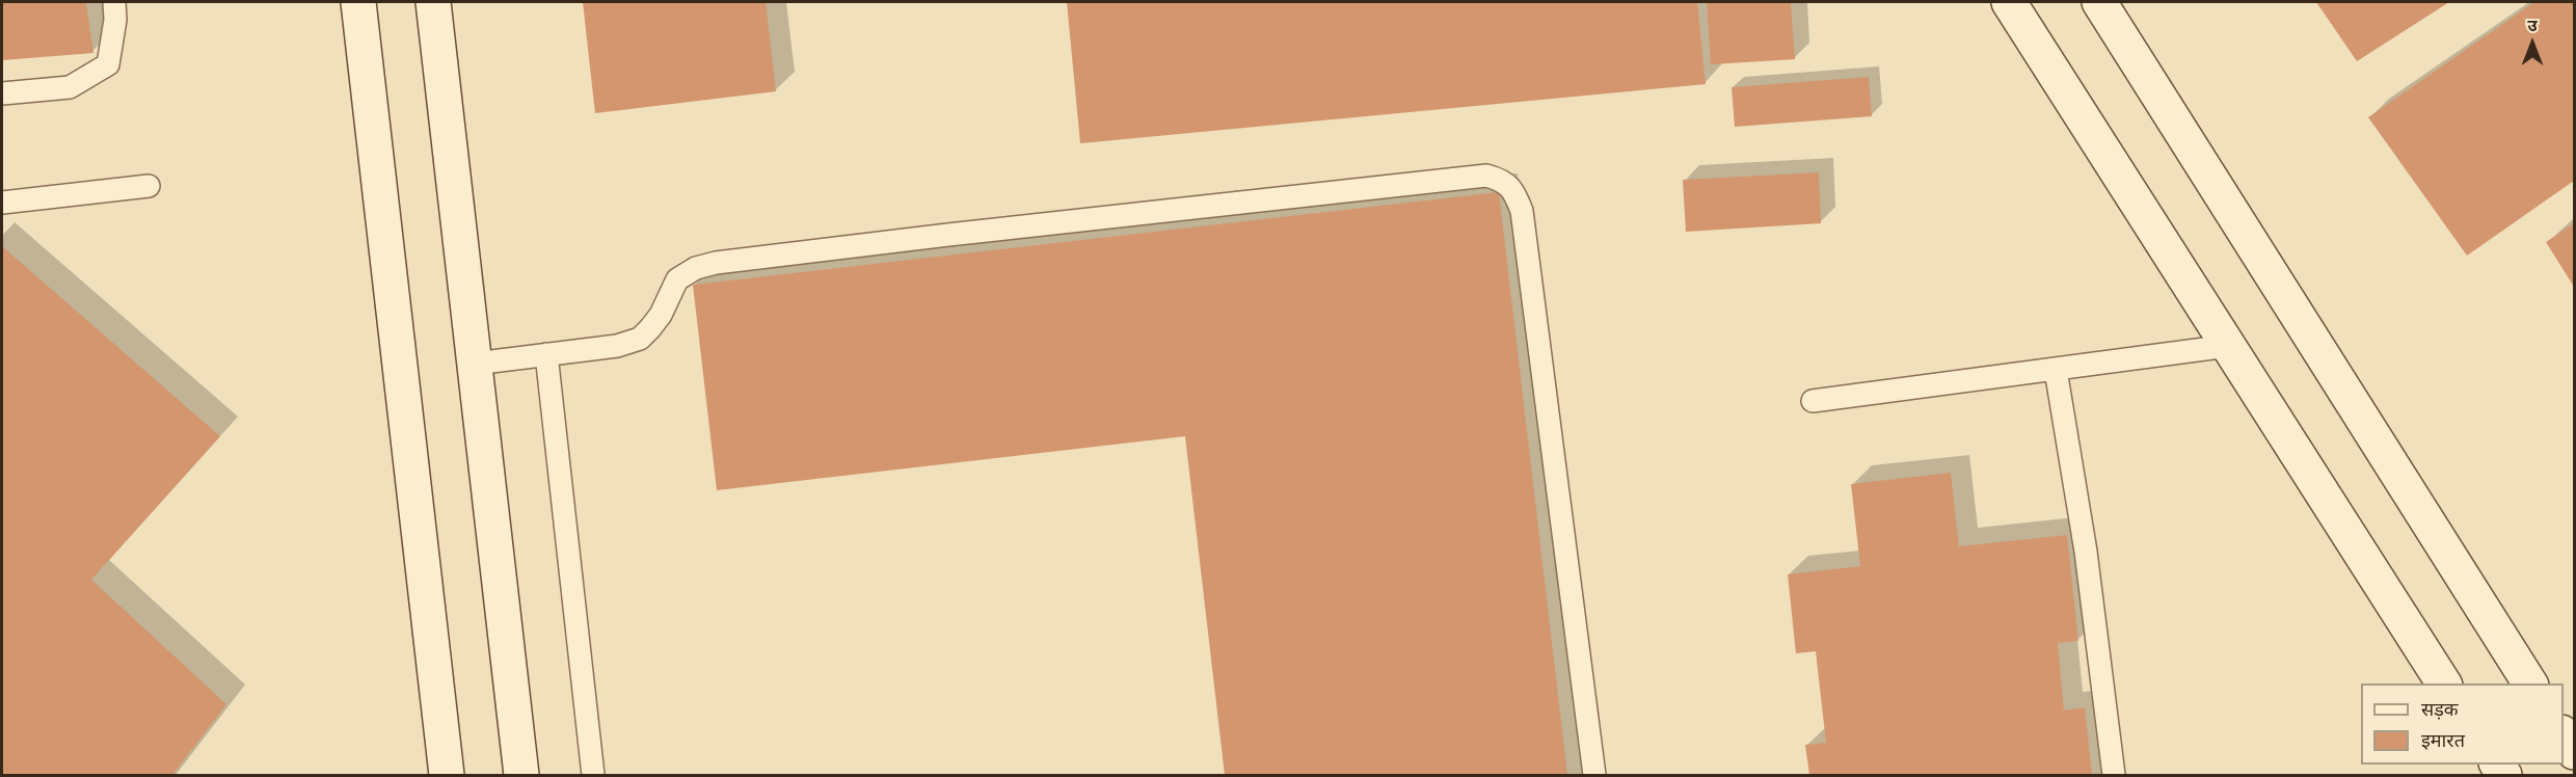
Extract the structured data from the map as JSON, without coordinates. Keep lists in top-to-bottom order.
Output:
{
  "legend": ["सड़क", "इमारत"],
  "north": "top"
}
